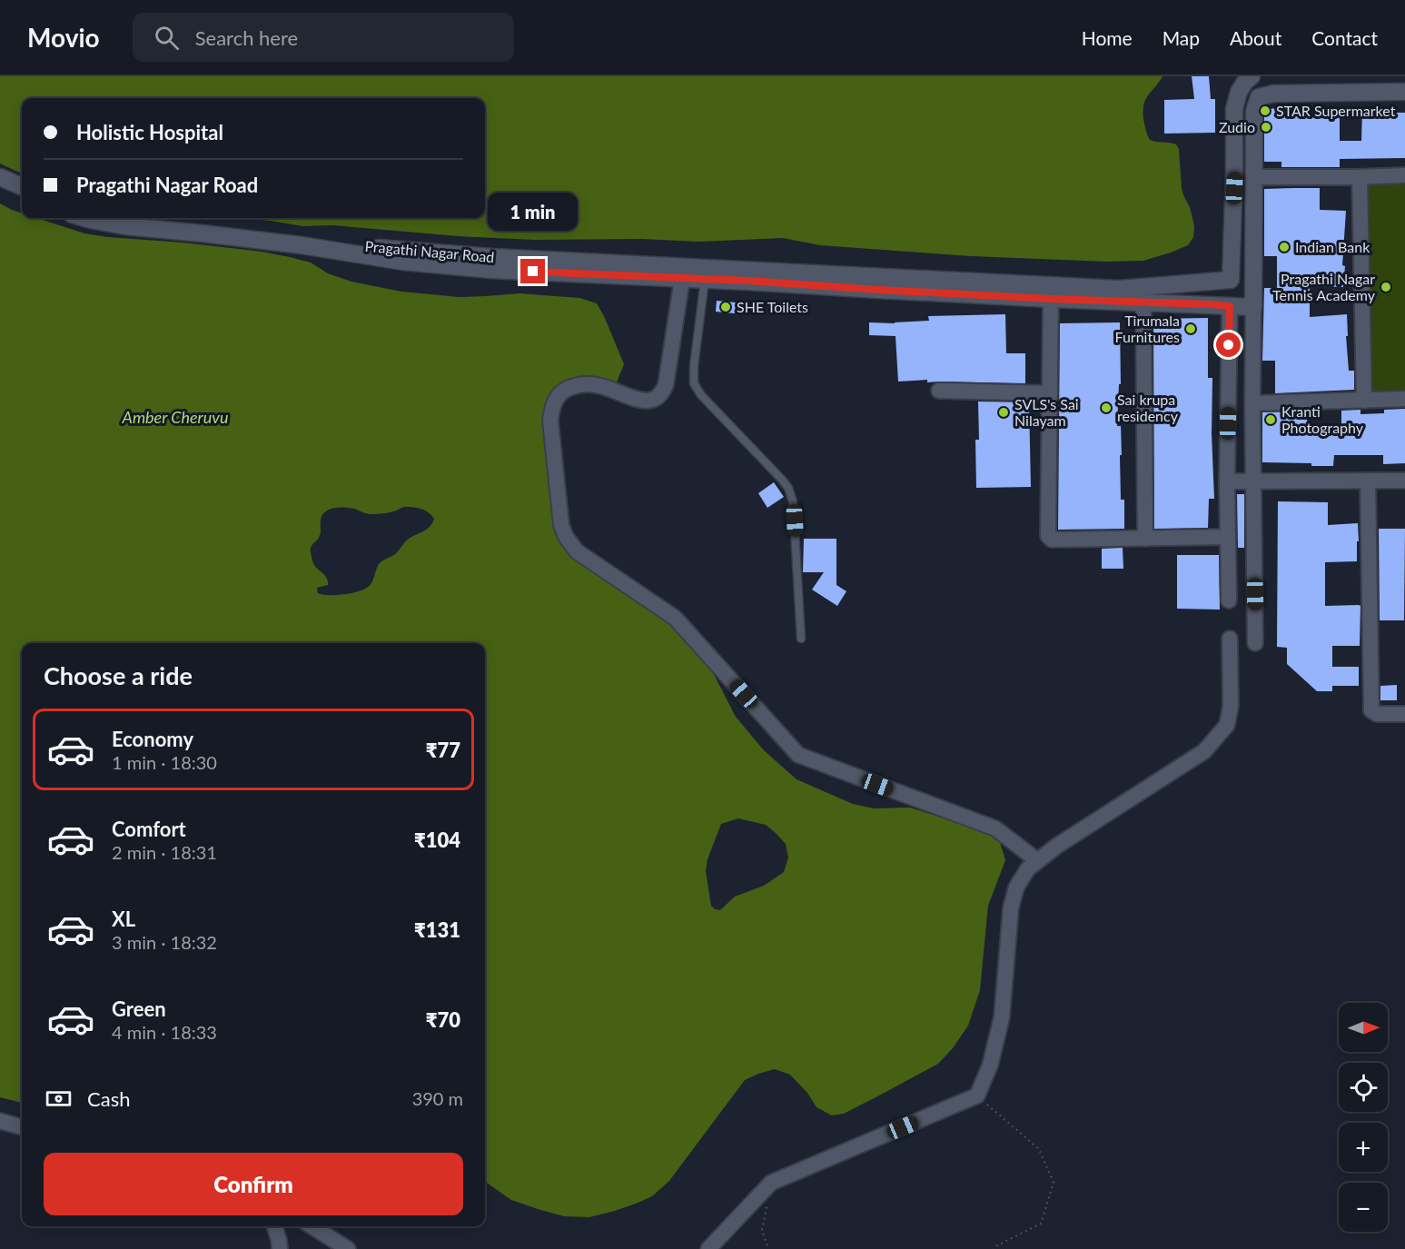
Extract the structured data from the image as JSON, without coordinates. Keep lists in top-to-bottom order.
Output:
{
  "streets": {
    "main road": ["Pragathi Nagar Road"]
  },
  "water": ["Amber Cheruvu"],
  "places": [
    "STAR Supermarket",
    "Zudio",
    "Indian Bank",
    "Pragathi Nagar Tennis Academy",
    "SHE Toilets",
    "Tirumala Furnitures",
    "Sai krupa residency",
    "SVLS's Sai Nilayam",
    "Kranti Photography"
  ],
  "north": "right",
  "page": {
    "header": "Movio",
    "search": "Search here",
    "nav": [
      "Home",
      "Map",
      "About",
      "Contact"
    ],
    "banner": ["Holistic Hospital", "Pragathi Nagar Road"],
    "bubble": "1 min",
    "heading": "Choose a ride",
    "list": [
      {
        "name": "Economy",
        "note": "1 min · 18:30",
        "value": "₹77"
      },
      {
        "name": "Comfort",
        "note": "2 min · 18:31",
        "value": "₹104"
      },
      {
        "name": "XL",
        "note": "3 min · 18:32",
        "value": "₹131"
      },
      {
        "name": "Green",
        "note": "4 min · 18:33",
        "value": "₹70"
      }
    ],
    "map_buttons": ["+", "−"],
    "pay": ["Cash", "390 m"],
    "buttons": "Confirm"
  }
}
